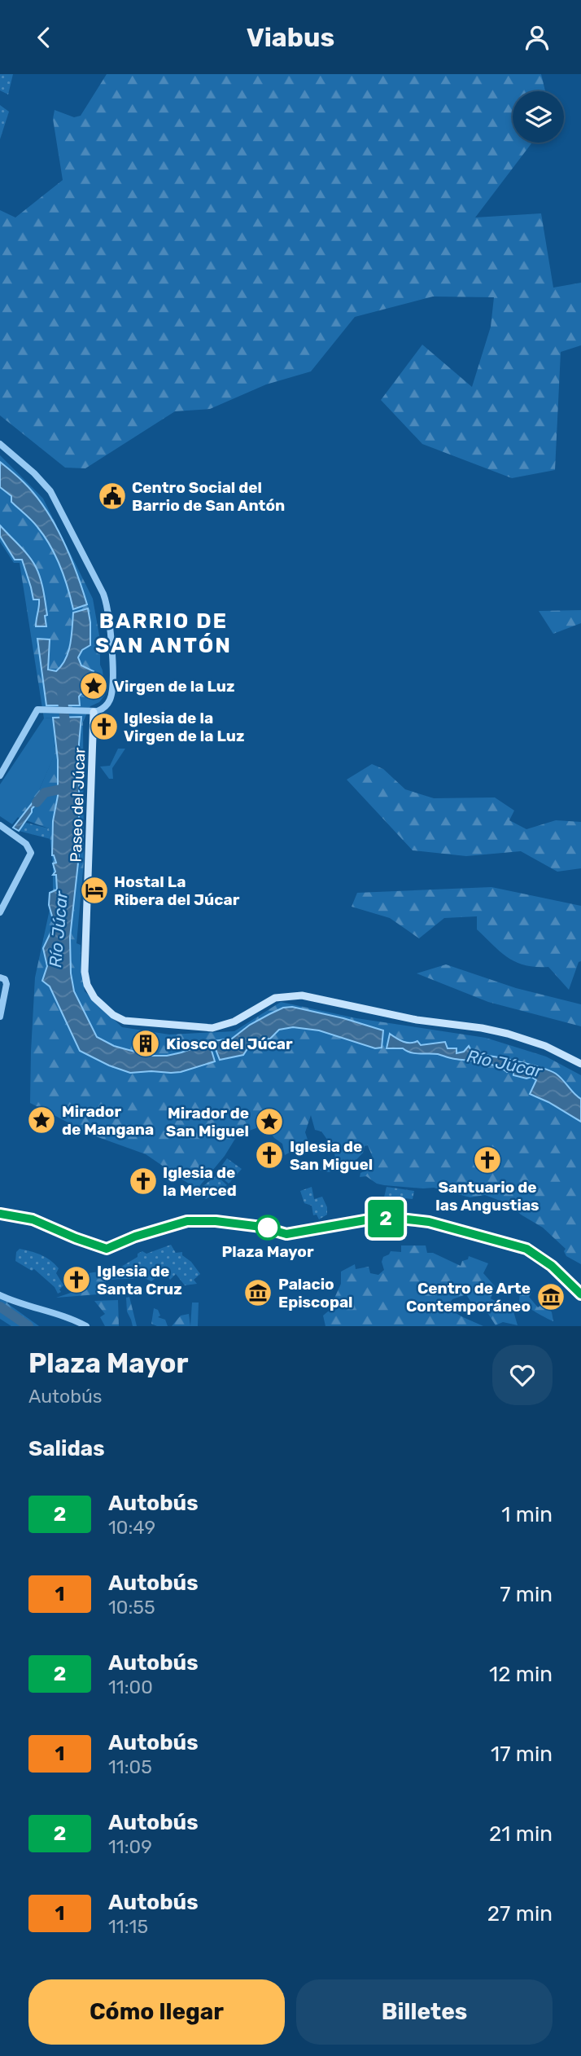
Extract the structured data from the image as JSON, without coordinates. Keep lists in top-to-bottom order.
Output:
{
  "streets": {
    "main road": ["Paseo del Júcar"]
  },
  "districts": ["BARRIO DE SAN ANTÓN"],
  "water": ["Río Júcar"],
  "places": {
    "public building": ["Centro Social del Barrio de San Antón"],
    "place": ["Virgen de la Luz", "Mirador de Mangana", "Mirador de San Miguel"],
    "church": [
      "Iglesia de la Virgen de la Luz",
      "Iglesia de San Miguel",
      "Santuario de las Angustias",
      "Iglesia de la Merced",
      "Iglesia de Santa Cruz"
    ],
    "hotel": ["Hostal La Ribera del Júcar"],
    "building": ["Kiosco del Júcar"],
    "other": ["Plaza Mayor"],
    "museum": ["Palacio Episcopal", "Centro de Arte Contemporáneo"]
  },
  "lines": ["bus line 2"],
  "page": {
    "header": "Viabus",
    "on_map": "2",
    "heading": [
      ["Plaza Mayor", "Autobús"],
      "Salidas"
    ],
    "list": [
      {
        "mark": "2",
        "name": "Autobús",
        "note": "10:49",
        "value": "1 min"
      },
      {
        "mark": "1",
        "name": "Autobús",
        "note": "10:55",
        "value": "7 min"
      },
      {
        "mark": "2",
        "name": "Autobús",
        "note": "11:00",
        "value": "12 min"
      },
      {
        "mark": "1",
        "name": "Autobús",
        "note": "11:05",
        "value": "17 min"
      },
      {
        "mark": "2",
        "name": "Autobús",
        "note": "11:09",
        "value": "21 min"
      },
      {
        "mark": "1",
        "name": "Autobús",
        "note": "11:15",
        "value": "27 min"
      }
    ],
    "buttons": ["Cómo llegar", "Billetes"]
  }
}
